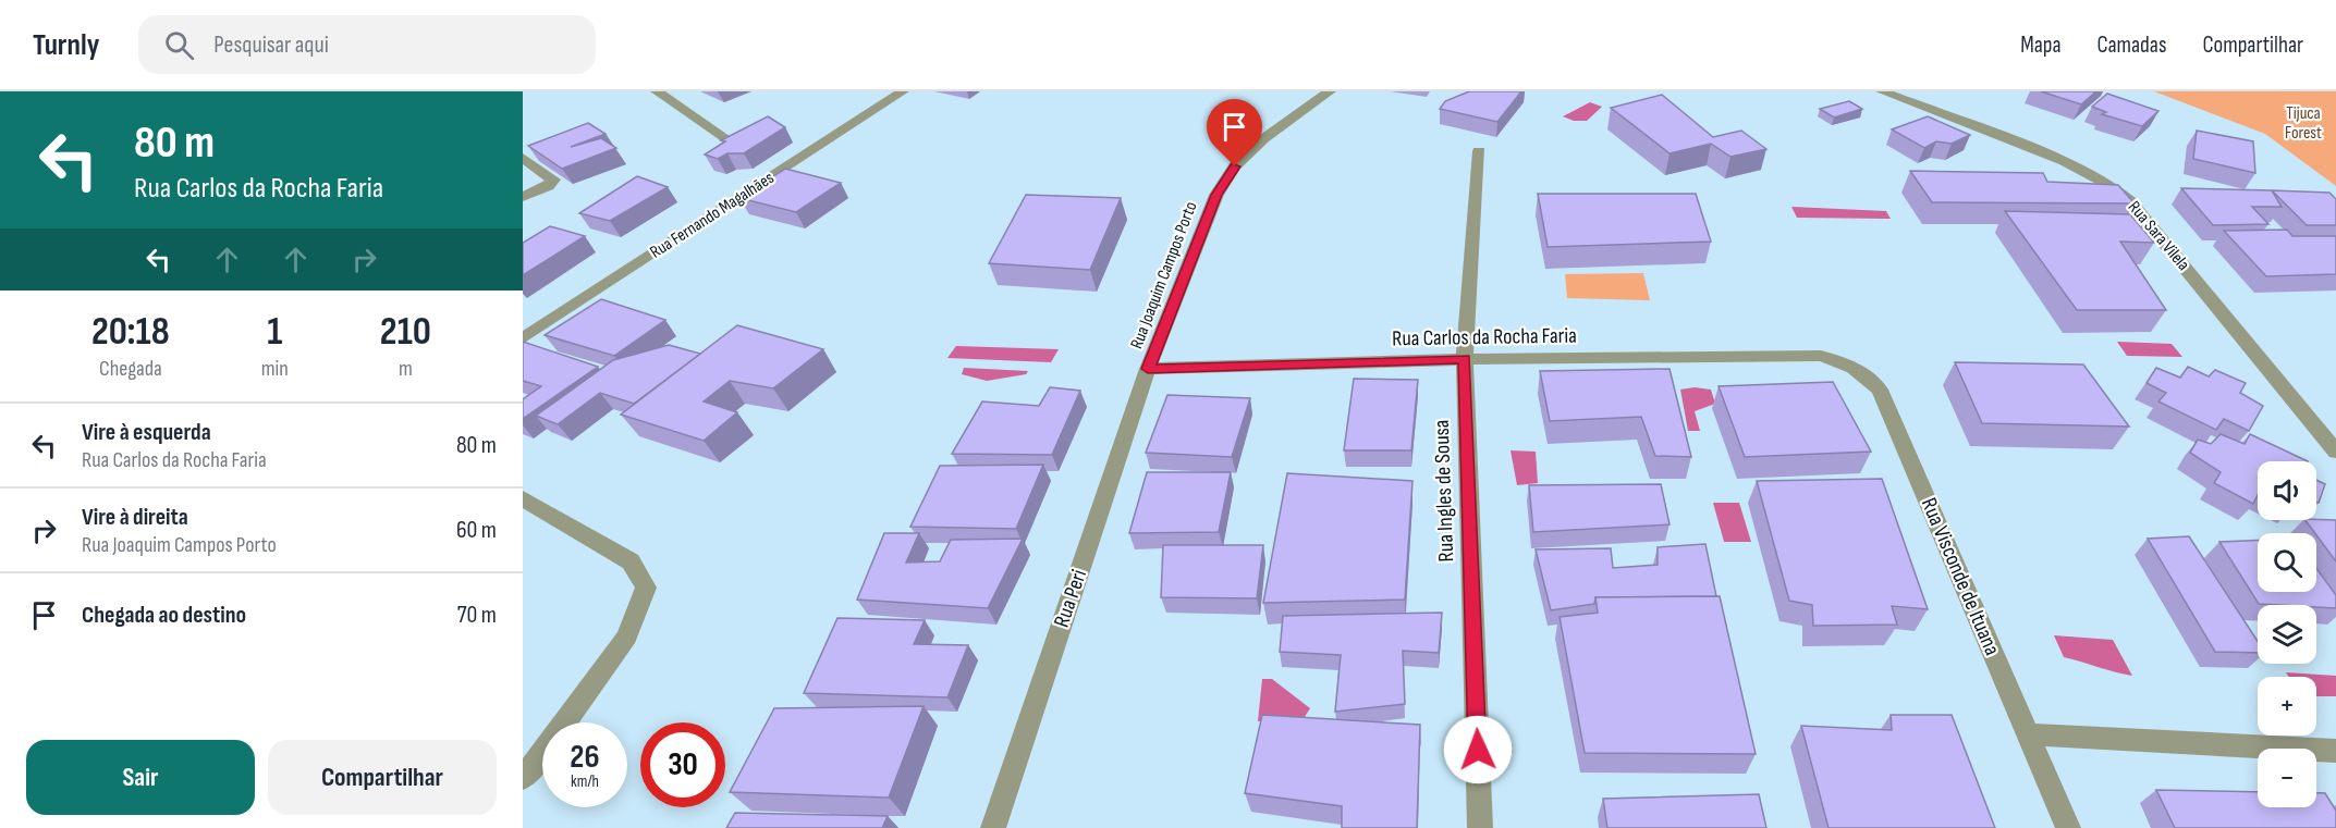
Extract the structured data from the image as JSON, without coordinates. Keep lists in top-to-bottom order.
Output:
{
  "streets": {
    "street": [
      "Rua Fernando Magalhães",
      "Rua Sara Vilela",
      "Rua Joaquim Campos Porto",
      "Rua Carlos da Rocha Faria",
      "Rua Ingles de Sousa",
      "Rua Visconde de Ituana",
      "Rua Peri"
    ]
  },
  "crossings": [
    ["Rua Joaquim Campos Porto", "Rua Carlos da Rocha Faria"],
    ["Rua Joaquim Campos Porto", "Rua Peri"],
    ["Rua Carlos da Rocha Faria", "Rua Ingles de Sousa"],
    ["Rua Carlos da Rocha Faria", "Rua Visconde de Ituana"],
    ["Rua Carlos da Rocha Faria", "Rua Peri"]
  ],
  "parks": ["Tijuca Forest"],
  "page": {
    "header": "Turnly",
    "search": "Pesquisar aqui",
    "nav": ["Mapa", "Camadas", "Compartilhar"],
    "turn": ["80 m", "Rua Carlos da Rocha Faria"],
    "eta": [
      "20:18",
      "Chegada",
      "1",
      "min",
      "210",
      "m"
    ],
    "list": [
      {
        "name": "Vire à esquerda",
        "note": "Rua Carlos da Rocha Faria",
        "value": "80 m"
      },
      {
        "name": "Vire à direita",
        "note": "Rua Joaquim Campos Porto",
        "value": "60 m"
      },
      {
        "name": "Chegada ao destino",
        "value": "70 m"
      }
    ],
    "map_buttons": ["+", "−"],
    "speed": "26 km/h",
    "limit": "30",
    "buttons": ["Sair", "Compartilhar"]
  }
}
